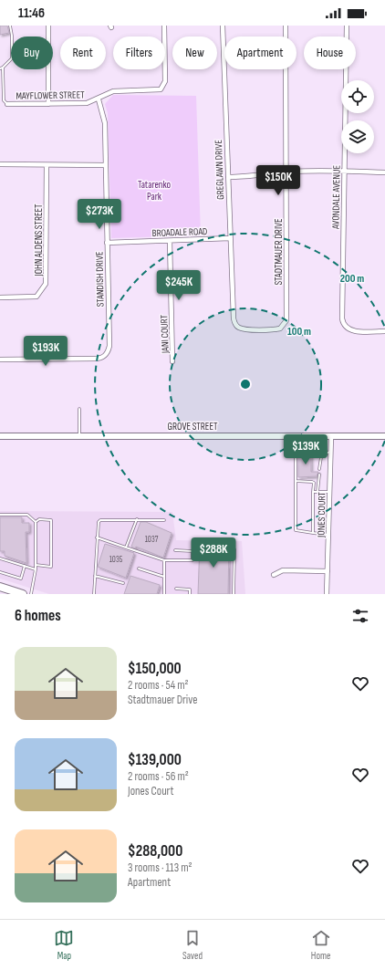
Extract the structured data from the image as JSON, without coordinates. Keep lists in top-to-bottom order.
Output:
{
  "streets": {
    "street": [
      "MAYFLOWER STREET",
      "GREGLAWN DRIVE",
      "AVONDALE AVENUE",
      "BROADALE ROAD",
      "JOHN ALDENS STREET",
      "STADTMAUER DRIVE",
      "STANDISH DRIVE",
      "JANI COURT",
      "GROVE STREET",
      "JONES COURT"
    ]
  },
  "crossings": [
    ["MAYFLOWER STREET", "STANDISH DRIVE"],
    ["GREGLAWN DRIVE", "BROADALE ROAD"],
    ["GREGLAWN DRIVE", "STADTMAUER DRIVE"],
    ["BROADALE ROAD", "STANDISH DRIVE"],
    ["BROADALE ROAD", "JANI COURT"],
    ["GROVE STREET", "JONES COURT"]
  ],
  "parks": ["Tatarenko Park"],
  "house_numbers": ["1037", "1035"],
  "page": {
    "status": "11:46",
    "chip": [
      "Buy",
      "Rent",
      "Filters",
      "New",
      "Apartment",
      "House"
    ],
    "price": [
      "$150K",
      "$273K",
      "$245K",
      "$193K",
      "$139K",
      "$288K"
    ],
    "heading": "6 homes",
    "list": [
      {
        "name": "$150,000",
        "note": "2 rooms · 54 m² · Stadtmauer Drive"
      },
      {
        "name": "$139,000",
        "note": "2 rooms · 56 m² · Jones Court"
      },
      {
        "name": "$288,000",
        "note": "3 rooms · 113 m² · Apartment"
      }
    ],
    "tabs": ["Map", "Saved", "Home"]
  },
  "rings": ["200 m", "100 m"]
}
